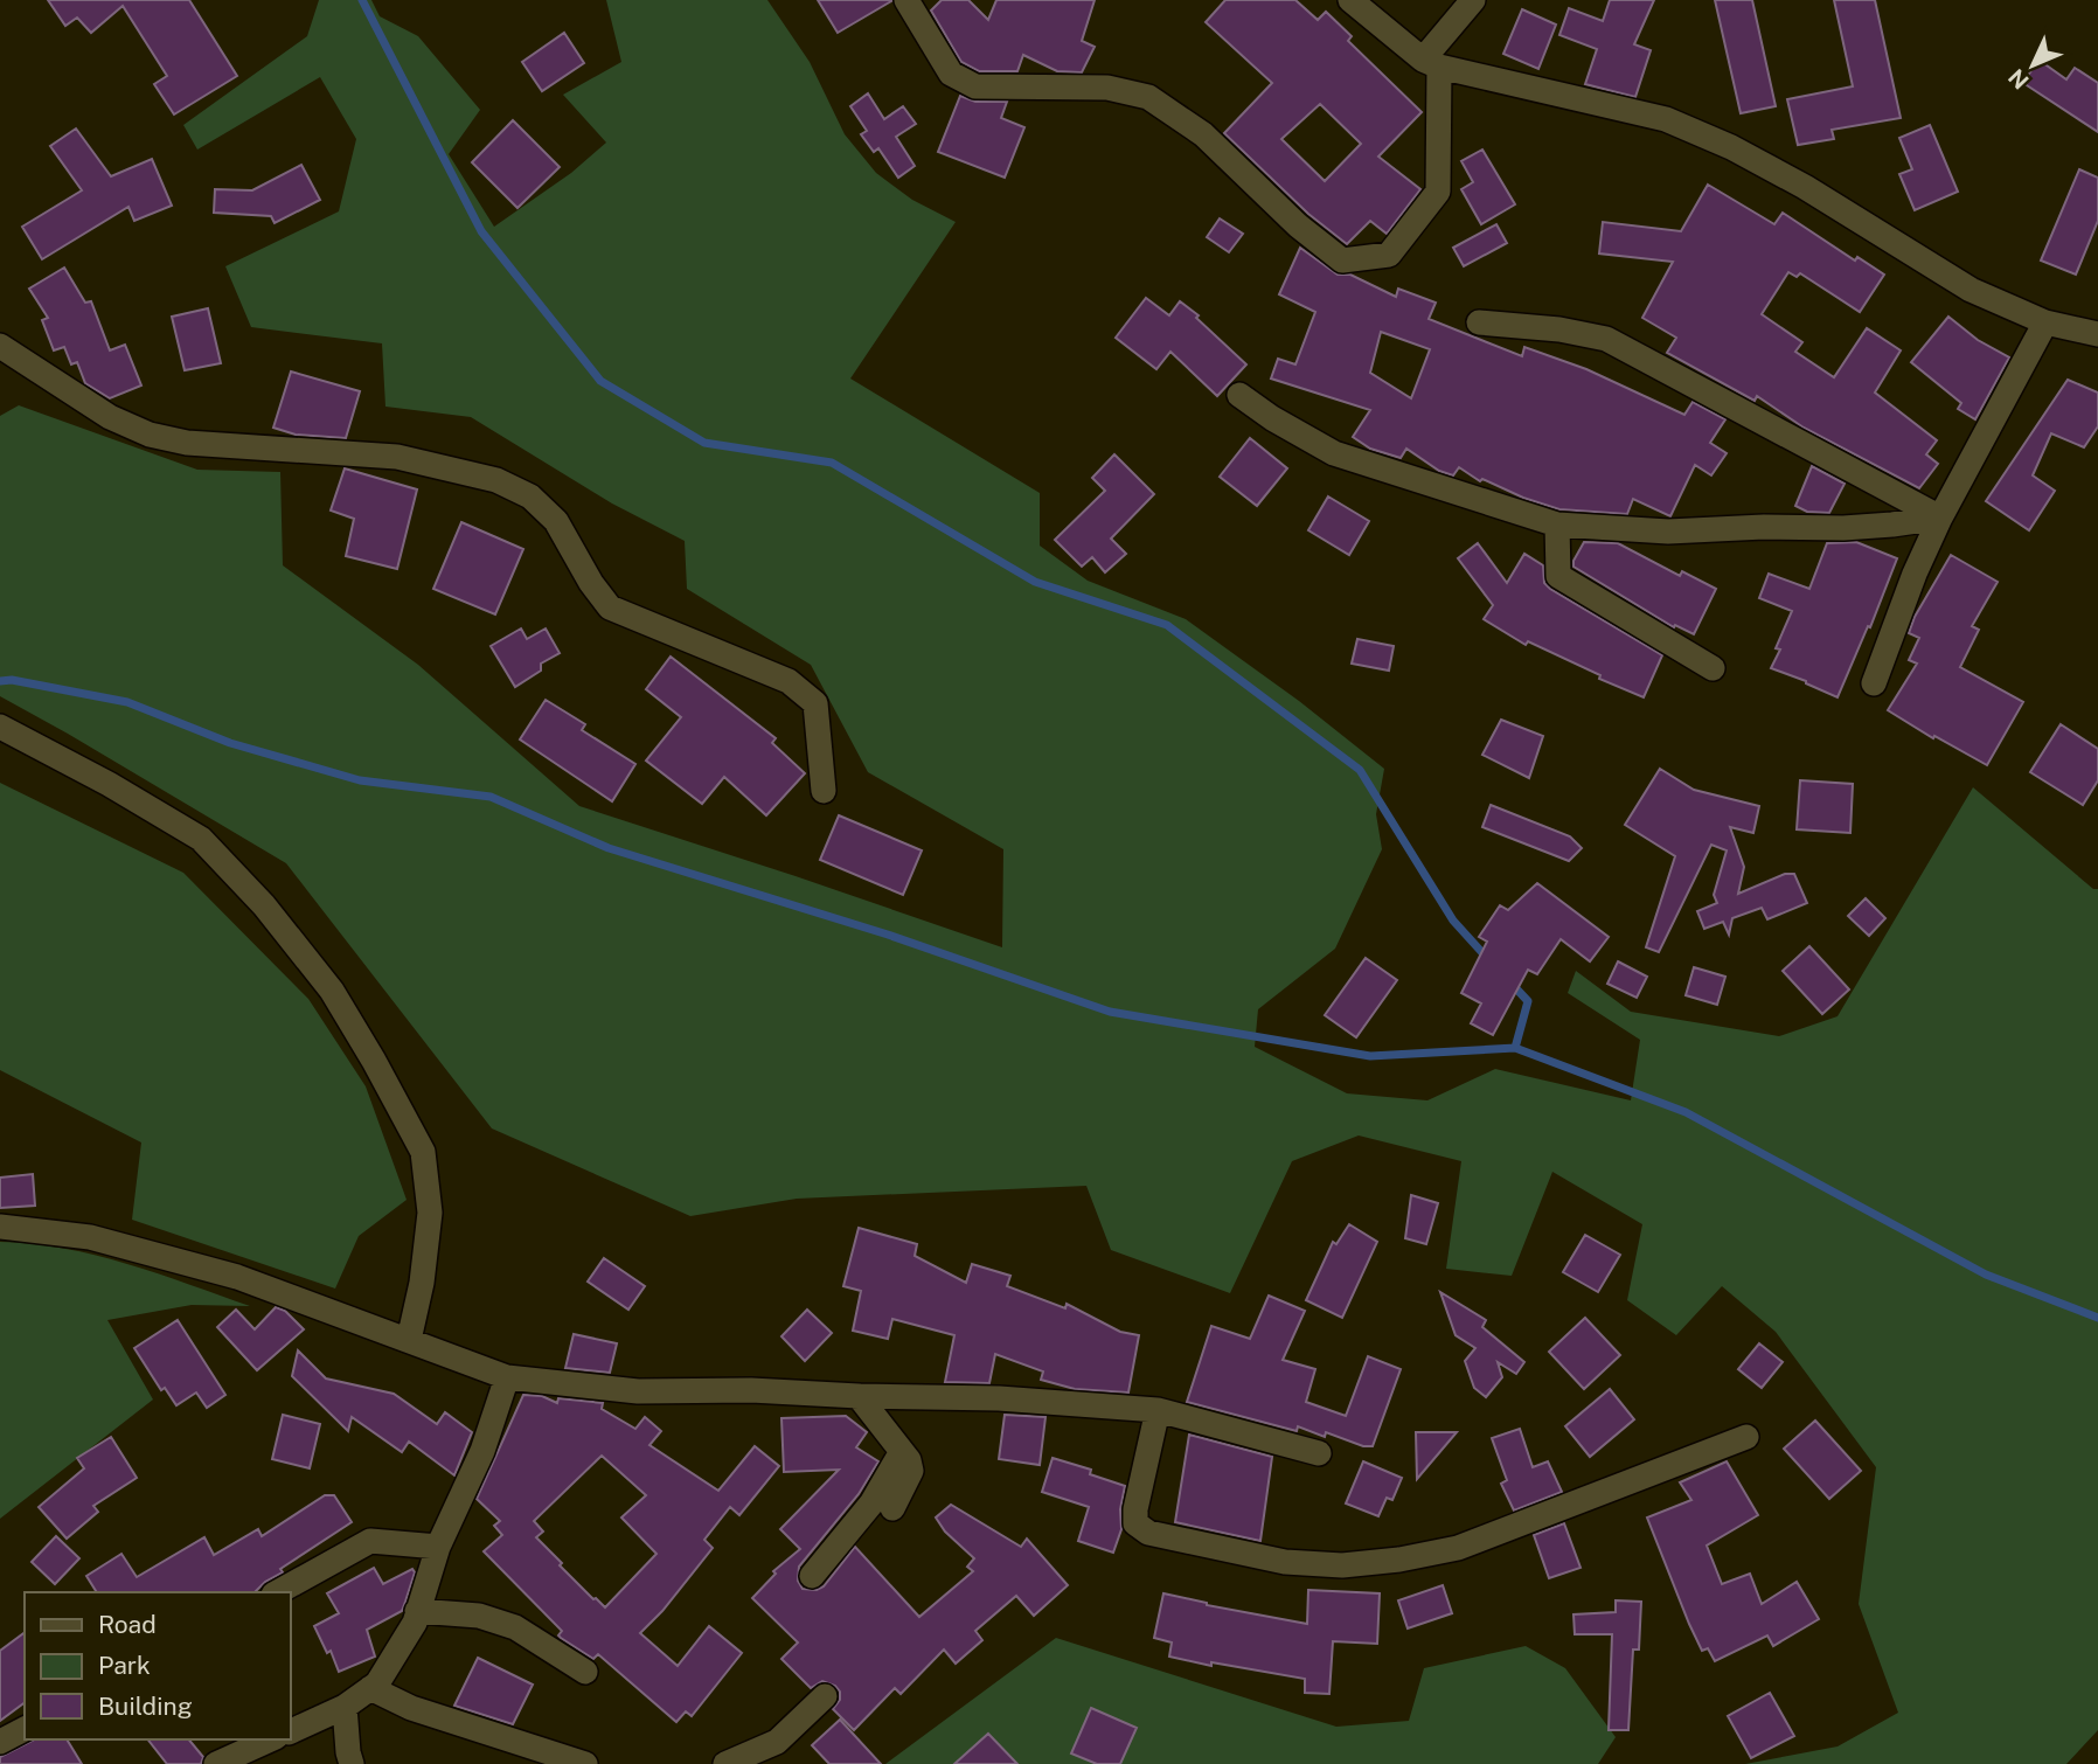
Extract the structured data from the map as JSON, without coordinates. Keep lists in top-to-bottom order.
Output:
{
  "legend": ["Road", "Park", "Building"],
  "north": "bottom left"
}
